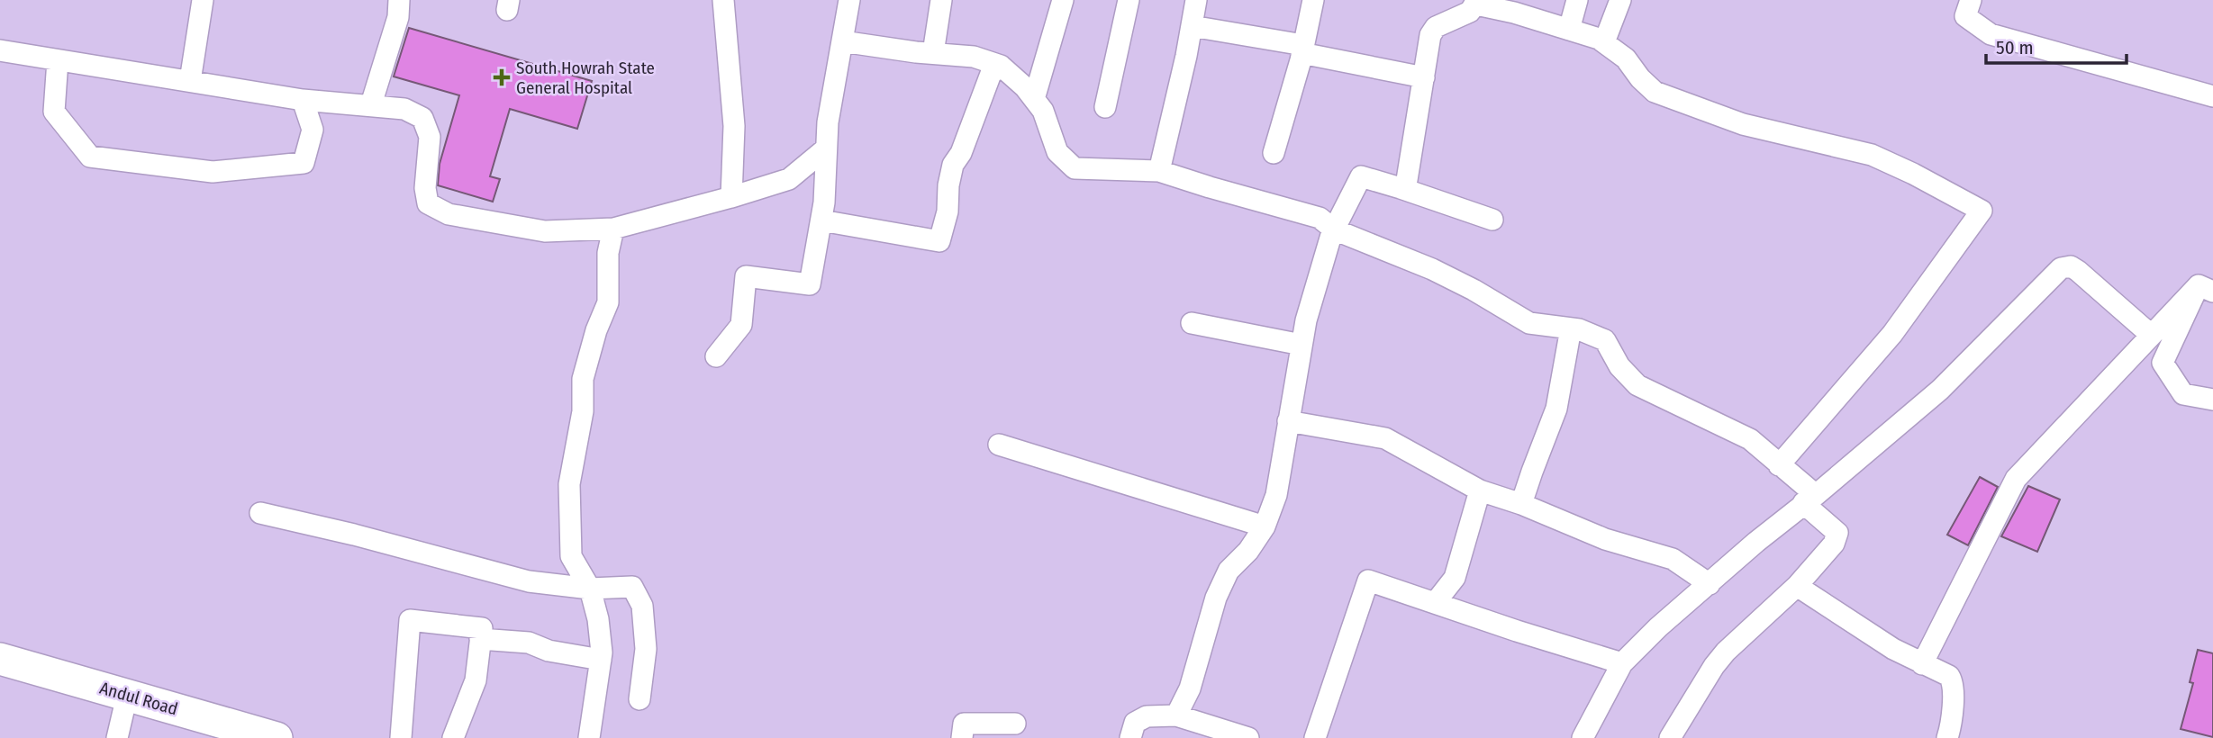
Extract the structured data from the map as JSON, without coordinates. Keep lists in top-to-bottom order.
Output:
{
  "streets": {
    "main road": ["Andul Road"]
  },
  "places": {
    "health": ["South Howrah State General Hospital"]
  },
  "scale_bar": "50 m"
}
